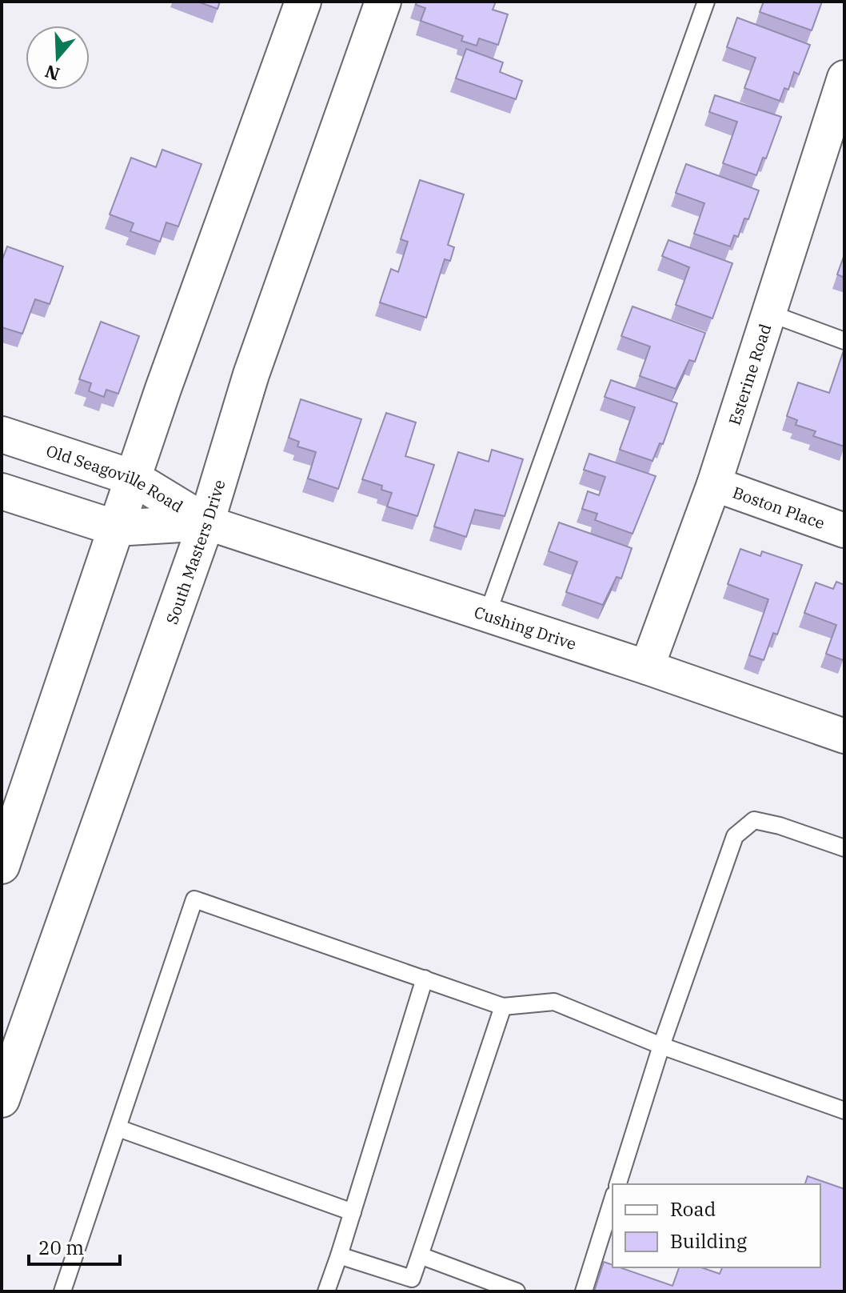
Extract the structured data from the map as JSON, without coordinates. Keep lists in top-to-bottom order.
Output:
{
  "streets": {
    "main road": ["Old Seagoville Road", "South Masters Drive"],
    "street": ["Esterine Road", "Boston Place", "Cushing Drive"]
  },
  "crossings": [
    ["Esterine Road", "Boston Place"],
    ["Esterine Road", "Cushing Drive"],
    ["Old Seagoville Road", "South Masters Drive"],
    ["Old Seagoville Road", "Cushing Drive"],
    ["South Masters Drive", "Cushing Drive"]
  ],
  "legend": ["Road", "Building"],
  "scale_bar": "20 m",
  "north": "bottom"
}
